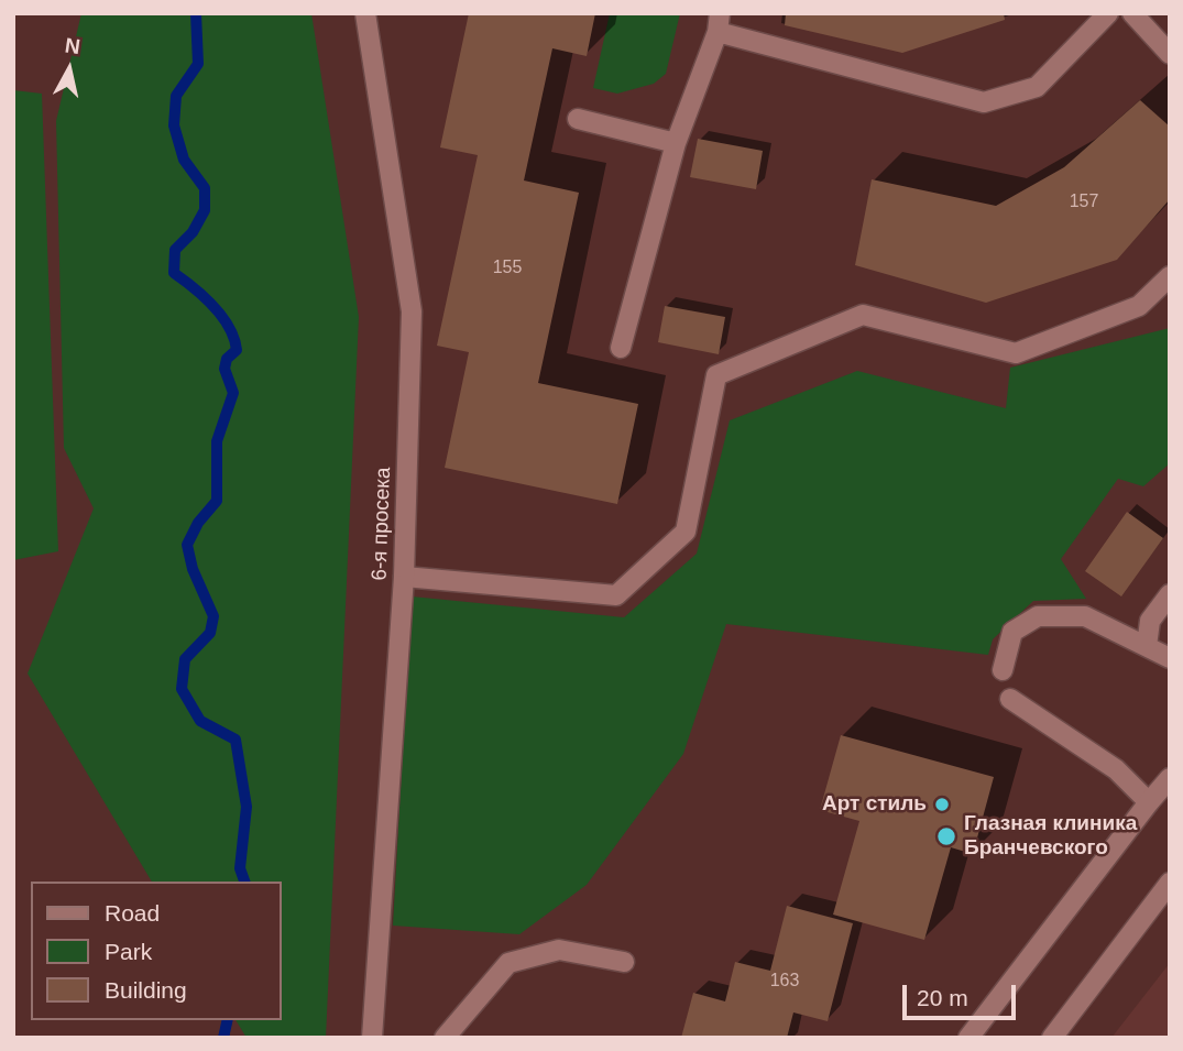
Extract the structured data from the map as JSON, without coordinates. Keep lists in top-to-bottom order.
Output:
{
  "streets": {
    "street": ["6-я просека"]
  },
  "places": ["Арт стиль", "Глазная клиника Бранчевского"],
  "house_numbers": ["157", "155", "163"],
  "legend": ["Road", "Park", "Building"],
  "scale_bar": "20 m",
  "north": "top"
}
